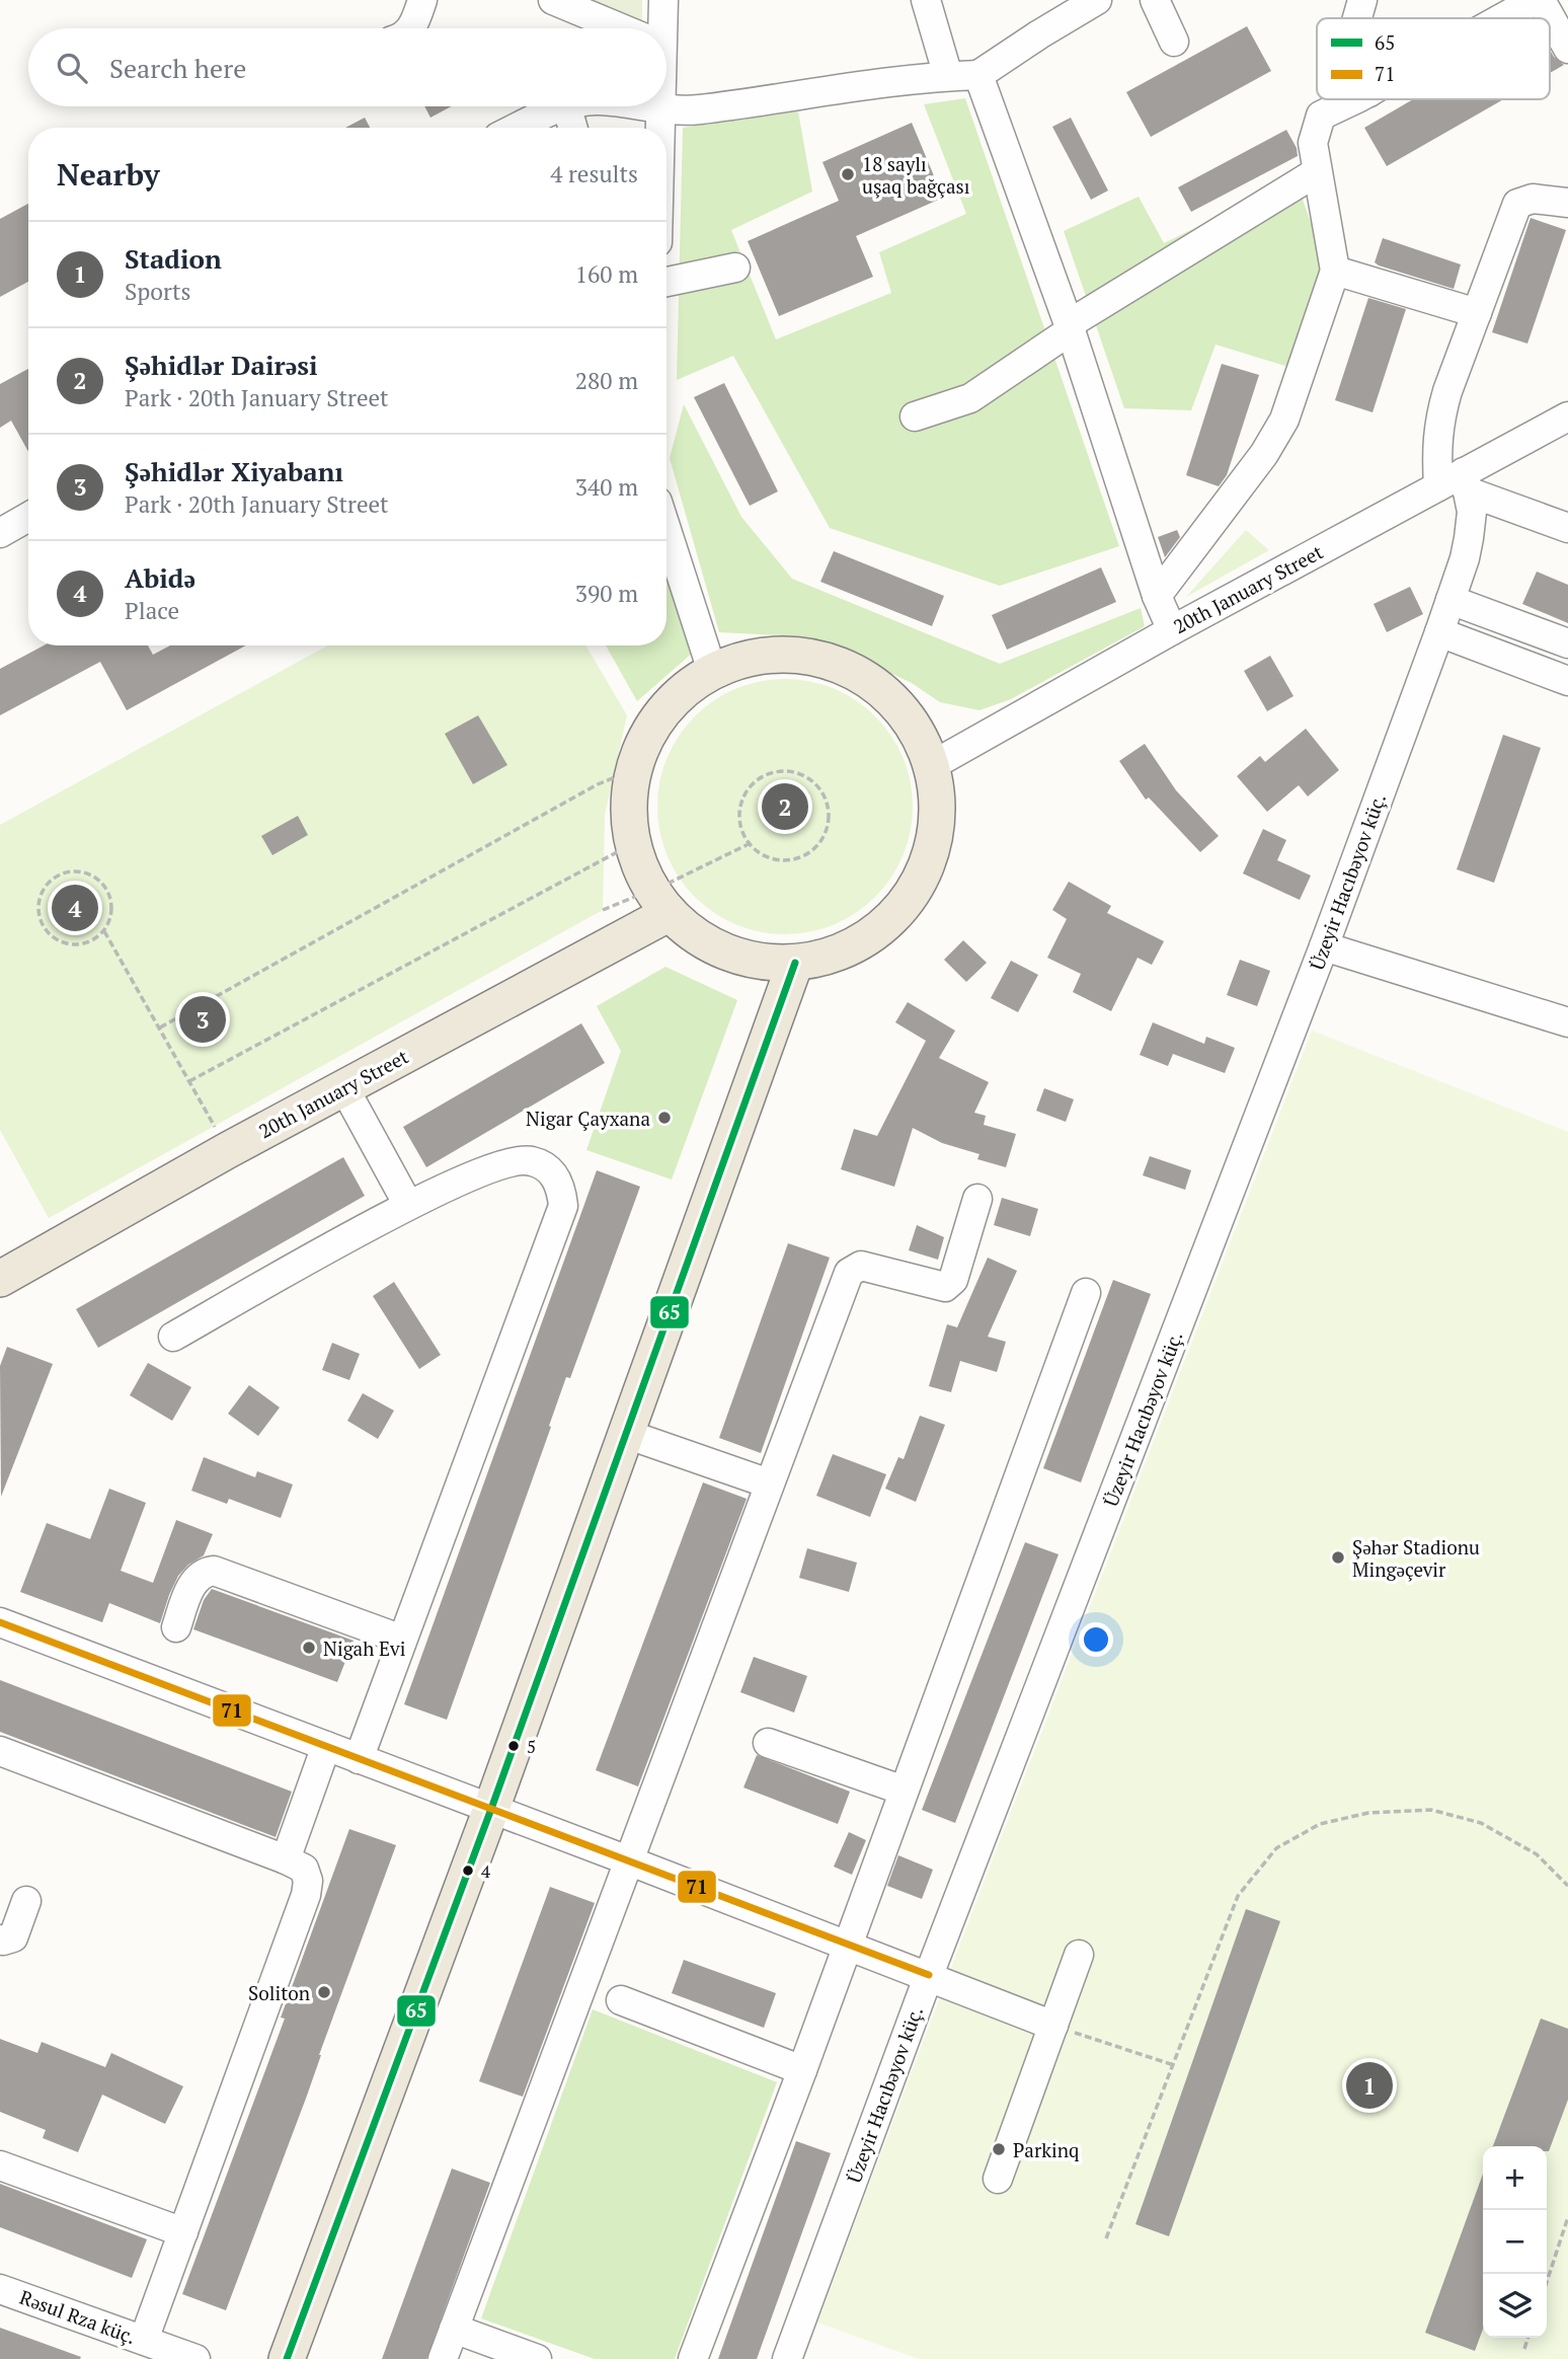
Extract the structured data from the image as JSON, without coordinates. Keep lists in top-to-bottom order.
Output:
{
  "streets": {
    "main road": ["20th January Street"],
    "street": ["Üzeyir Hacıbəyov küç.", "Rəsul Rza küç."]
  },
  "crossings": [
    ["20th January Street", "Üzeyir Hacıbəyov küç."]
  ],
  "places": [
    "18 saylı uşaq bağçası",
    "Nigar Çayxana",
    "Şəhər Stadionu Mingəçevir",
    "Nigah Evi",
    "5",
    "4",
    "Soliton",
    "Parkinq"
  ],
  "lines": ["transit line 65", "transit line 71"],
  "legend": ["65", "71"],
  "page": {
    "search": "Search here",
    "heading": ["Nearby", "4 results"],
    "list": [
      {
        "mark": "1",
        "name": "Stadion",
        "note": "Sports",
        "value": "160 m"
      },
      {
        "mark": "2",
        "name": "Şəhidlər Dairəsi",
        "note": "Park · 20th January Street",
        "value": "280 m"
      },
      {
        "mark": "3",
        "name": "Şəhidlər Xiyabanı",
        "note": "Park · 20th January Street",
        "value": "340 m"
      },
      {
        "mark": "4",
        "name": "Abidə",
        "note": "Place",
        "value": "390 m"
      }
    ],
    "pins": [
      "2",
      "4",
      "3",
      "1"
    ],
    "map_buttons": ["+", "−"]
  }
}
